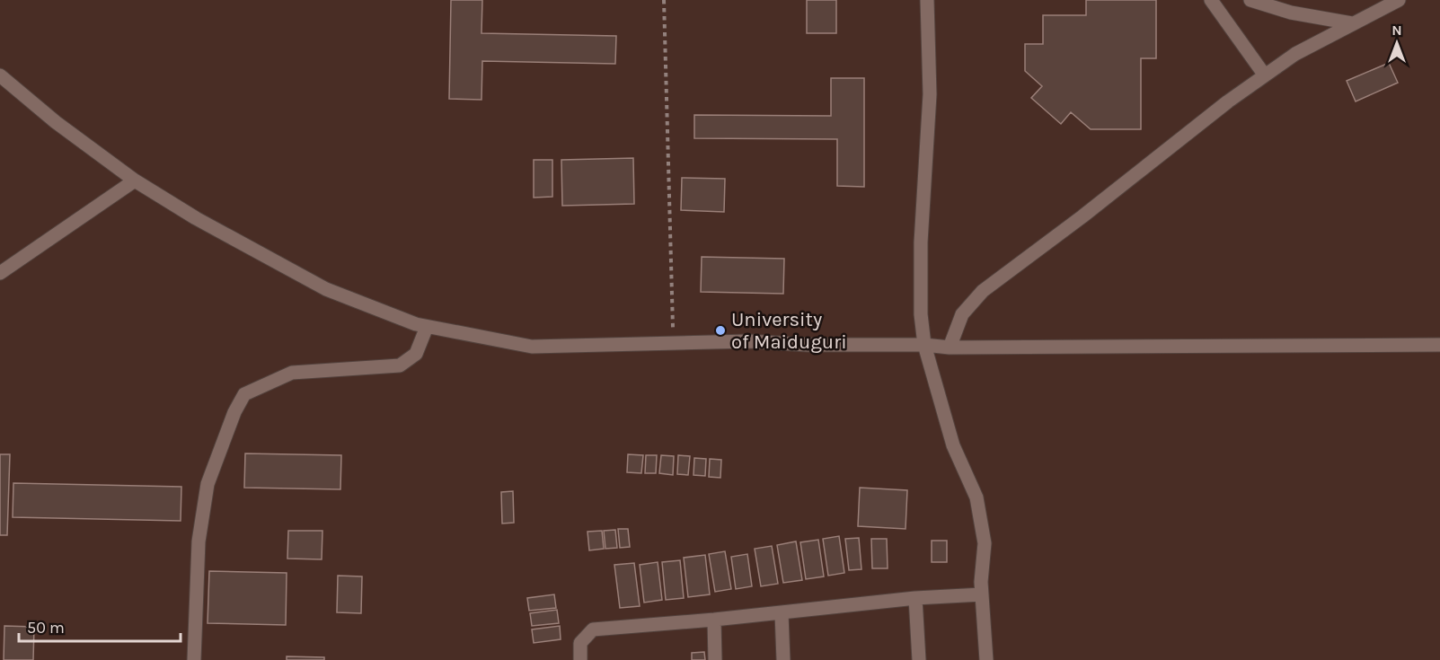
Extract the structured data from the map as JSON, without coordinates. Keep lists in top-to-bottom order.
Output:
{
  "places": ["University of Maiduguri"],
  "scale_bar": "50 m",
  "north": "top"
}
